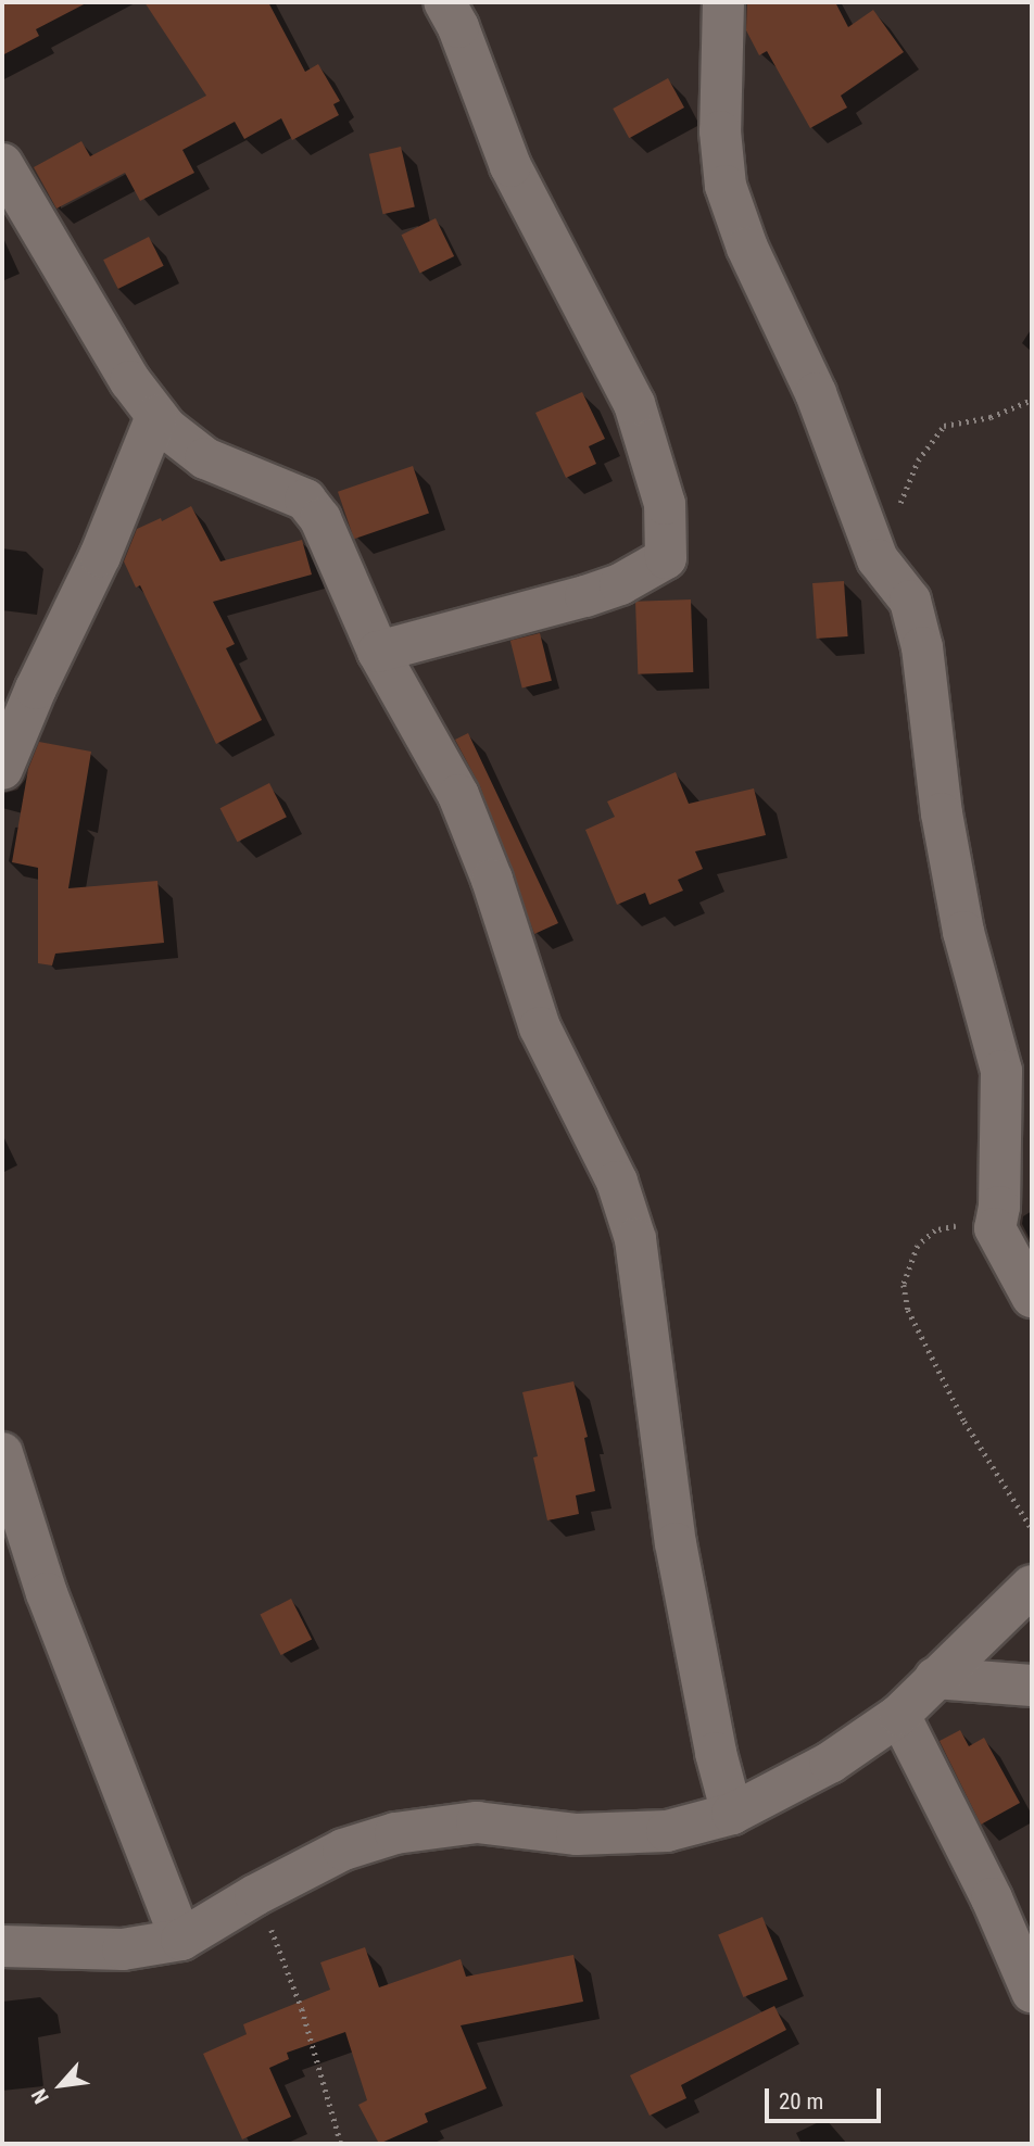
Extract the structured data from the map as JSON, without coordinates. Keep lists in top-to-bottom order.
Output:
{
  "scale_bar": "20 m",
  "north": "bottom left"
}
